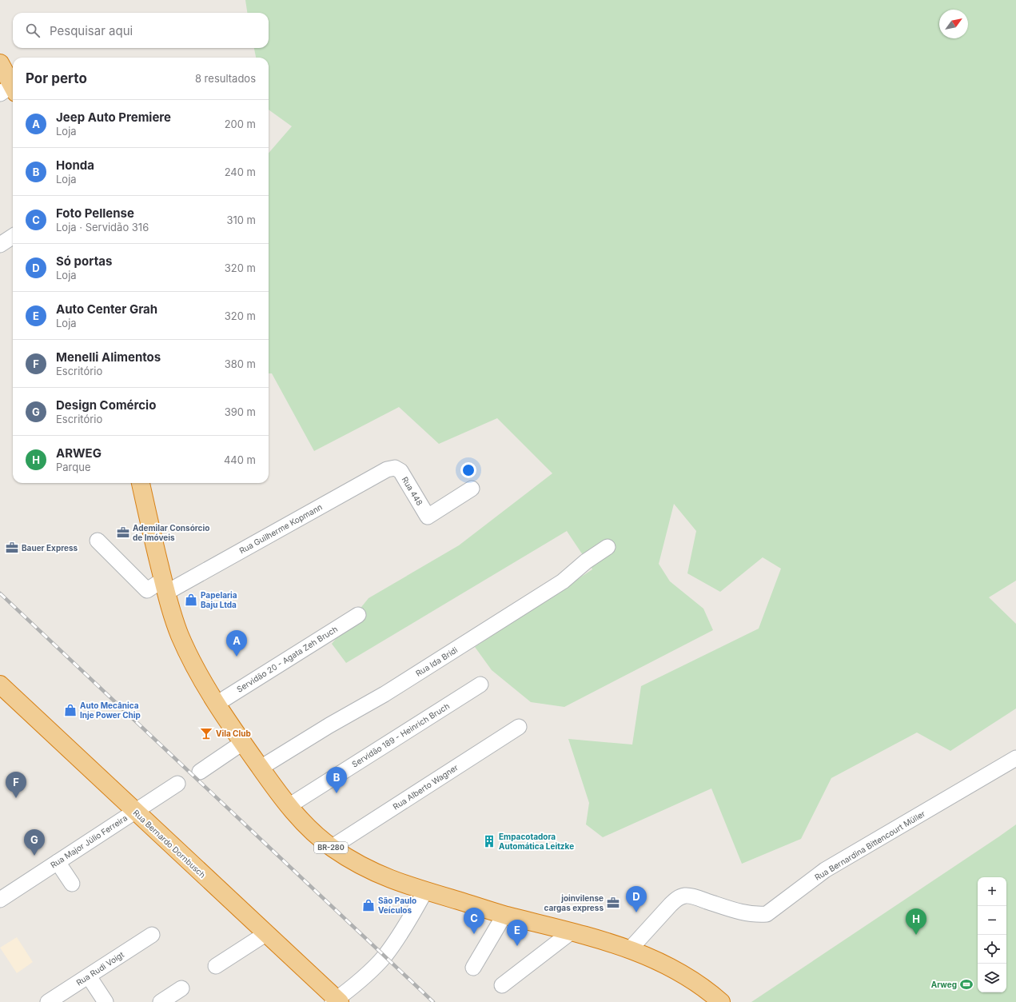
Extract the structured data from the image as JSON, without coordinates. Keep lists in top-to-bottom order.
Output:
{
  "streets": {
    "highway": ["Rua Bernardo Dornbusch", "BR-280"],
    "street": [
      "Rua 448",
      "Rua Guilherme Kopmann",
      "Servidão 20 - Agata Zeh Bruch",
      "Rua Ida Bridi",
      "Servidão 189 - Heinrich Bruch",
      "Rua Alberto Wagner",
      "Rua Major Júlio Ferreira",
      "Rua Bernardina Bittencourt Müller",
      "Rua Rudi Voigt"
    ]
  },
  "crossings": [
    ["Rua 448", "Rua Guilherme Kopmann"],
    ["Rua Guilherme Kopmann", "BR-280"],
    ["Servidão 20 - Agata Zeh Bruch", "BR-280"],
    ["Rua Ida Bridi", "BR-280"],
    ["Servidão 189 - Heinrich Bruch", "BR-280"],
    ["Rua Alberto Wagner", "BR-280"],
    ["Rua Major Júlio Ferreira", "Rua Bernardo Dornbusch"],
    ["Rua Bernardina Bittencourt Müller", "BR-280"]
  ],
  "places": {
    "office": ["Ademilar Consórcio de Imóveis", "Bauer Express", "joinvilense cargas express"],
    "shop": ["Papelaria Baju Ltda", "Auto Mecânica Inje Power Chip", "São Paulo Veículos"],
    "bar": ["Vila Club"],
    "building": ["Empacotadora Automática Leitzke"],
    "sports": ["Arweg"]
  },
  "north": "top right",
  "page": {
    "search": "Pesquisar aqui",
    "heading": ["Por perto", "8 resultados"],
    "list": [
      {
        "mark": "A",
        "name": "Jeep Auto Premiere",
        "note": "Loja",
        "value": "200 m"
      },
      {
        "mark": "B",
        "name": "Honda",
        "note": "Loja",
        "value": "240 m"
      },
      {
        "mark": "C",
        "name": "Foto Pellense",
        "note": "Loja · Servidão 316",
        "value": "310 m"
      },
      {
        "mark": "D",
        "name": "Só portas",
        "note": "Loja",
        "value": "320 m"
      },
      {
        "mark": "E",
        "name": "Auto Center Grah",
        "note": "Loja",
        "value": "320 m"
      },
      {
        "mark": "F",
        "name": "Menelli Alimentos",
        "note": "Escritório",
        "value": "380 m"
      },
      {
        "mark": "G",
        "name": "Design Comércio",
        "note": "Escritório",
        "value": "390 m"
      },
      {
        "mark": "H",
        "name": "ARWEG",
        "note": "Parque",
        "value": "440 m"
      }
    ],
    "pins": [
      "A",
      "B",
      "F",
      "G",
      "D",
      "C",
      "H",
      "E"
    ],
    "map_buttons": ["+", "−"]
  }
}
